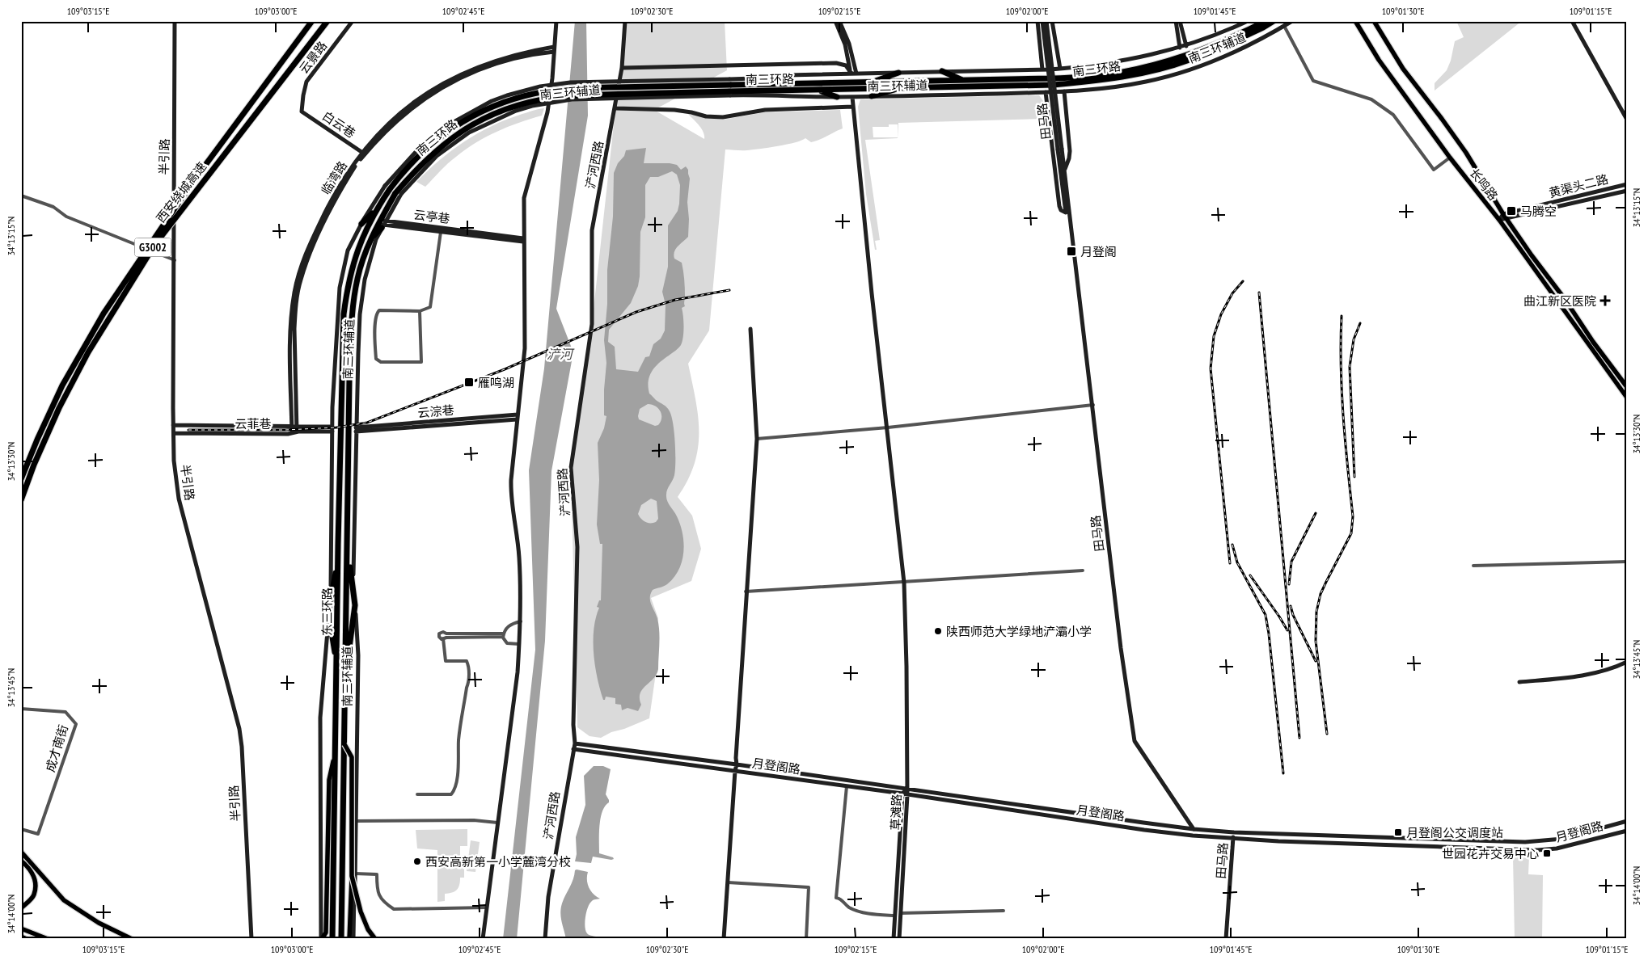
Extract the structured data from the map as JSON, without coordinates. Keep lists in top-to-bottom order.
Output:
{
  "streets": {
    "highway": [
      "南三环路",
      "西安绕城高速",
      "G3002",
      "东三环路"
    ],
    "main road": ["长鸣路"],
    "street": [
      "南三环辅道",
      "云景路",
      "田马路",
      "白云巷",
      "半引路",
      "浐河西路",
      "临湾路",
      "黄渠头二路",
      "云亭巷",
      "云淙巷",
      "云菲巷",
      "成才南街",
      "月登阁路",
      "草滩路"
    ]
  },
  "crossings": [
    ["南三环辅道", "南三环路"],
    ["南三环辅道", "云亭巷"],
    ["南三环辅道", "云淙巷"],
    ["南三环辅道", "云菲巷"],
    ["云景路", "白云巷"],
    ["南三环路", "东三环路"],
    ["田马路", "月登阁路"],
    ["白云巷", "临湾路"],
    ["半引路", "云菲巷"],
    ["浐河西路", "月登阁路"],
    ["临湾路", "云菲巷"],
    ["长鸣路", "黄渠头二路"],
    ["月登阁路", "草滩路"]
  ],
  "water": ["浐河"],
  "places": {
    "transit": [
      "马腾空",
      "月登阁",
      "雁鸣湖",
      "月登阁公交调度站",
      "世园花卉交易中心"
    ],
    "health": ["曲江新区医院"],
    "other": ["陕西师范大学绿地浐灞小学", "西安高新第一小学麓湾分校"]
  },
  "coordinates": [
    "109°03'15\"E",
    "109°03'00\"E",
    "109°02'45\"E",
    "109°02'30\"E",
    "109°02'15\"E",
    "109°02'00\"E",
    "109°01'45\"E",
    "109°01'30\"E",
    "109°01'15\"E",
    "34°13'15\"N",
    "34°13'30\"N",
    "34°13'45\"N",
    "34°14'00\"N"
  ]
}
